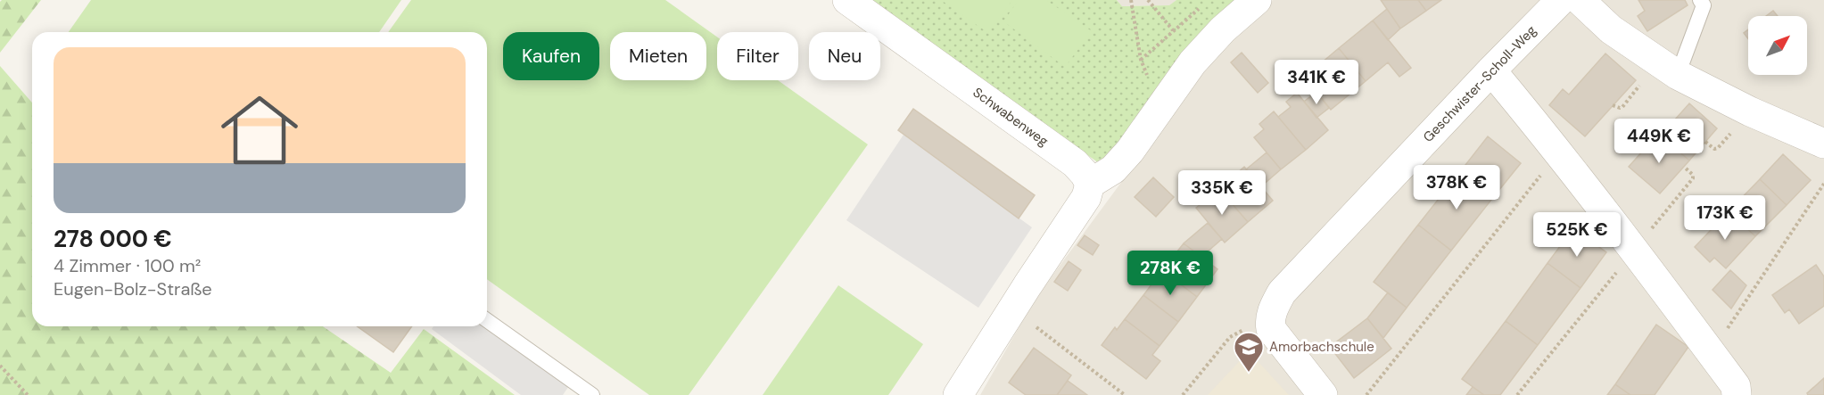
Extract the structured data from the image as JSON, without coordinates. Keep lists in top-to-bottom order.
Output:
{
  "streets": {
    "street": ["Geschwister-Scholl-Weg", "Schwabenweg"]
  },
  "places": {
    "school or university": ["Amorbachschule"]
  },
  "north": "top right",
  "page": {
    "chip": [
      "Kaufen",
      "Mieten",
      "Filter",
      "Neu"
    ],
    "list": [
      {
        "name": "278 000 €",
        "note": "4 Zimmer · 100 m² · Eugen-Bolz-Straße"
      }
    ],
    "price": [
      "341K €",
      "449K €",
      "378K €",
      "335K €",
      "173K €",
      "525K €",
      "278K €"
    ]
  }
}
